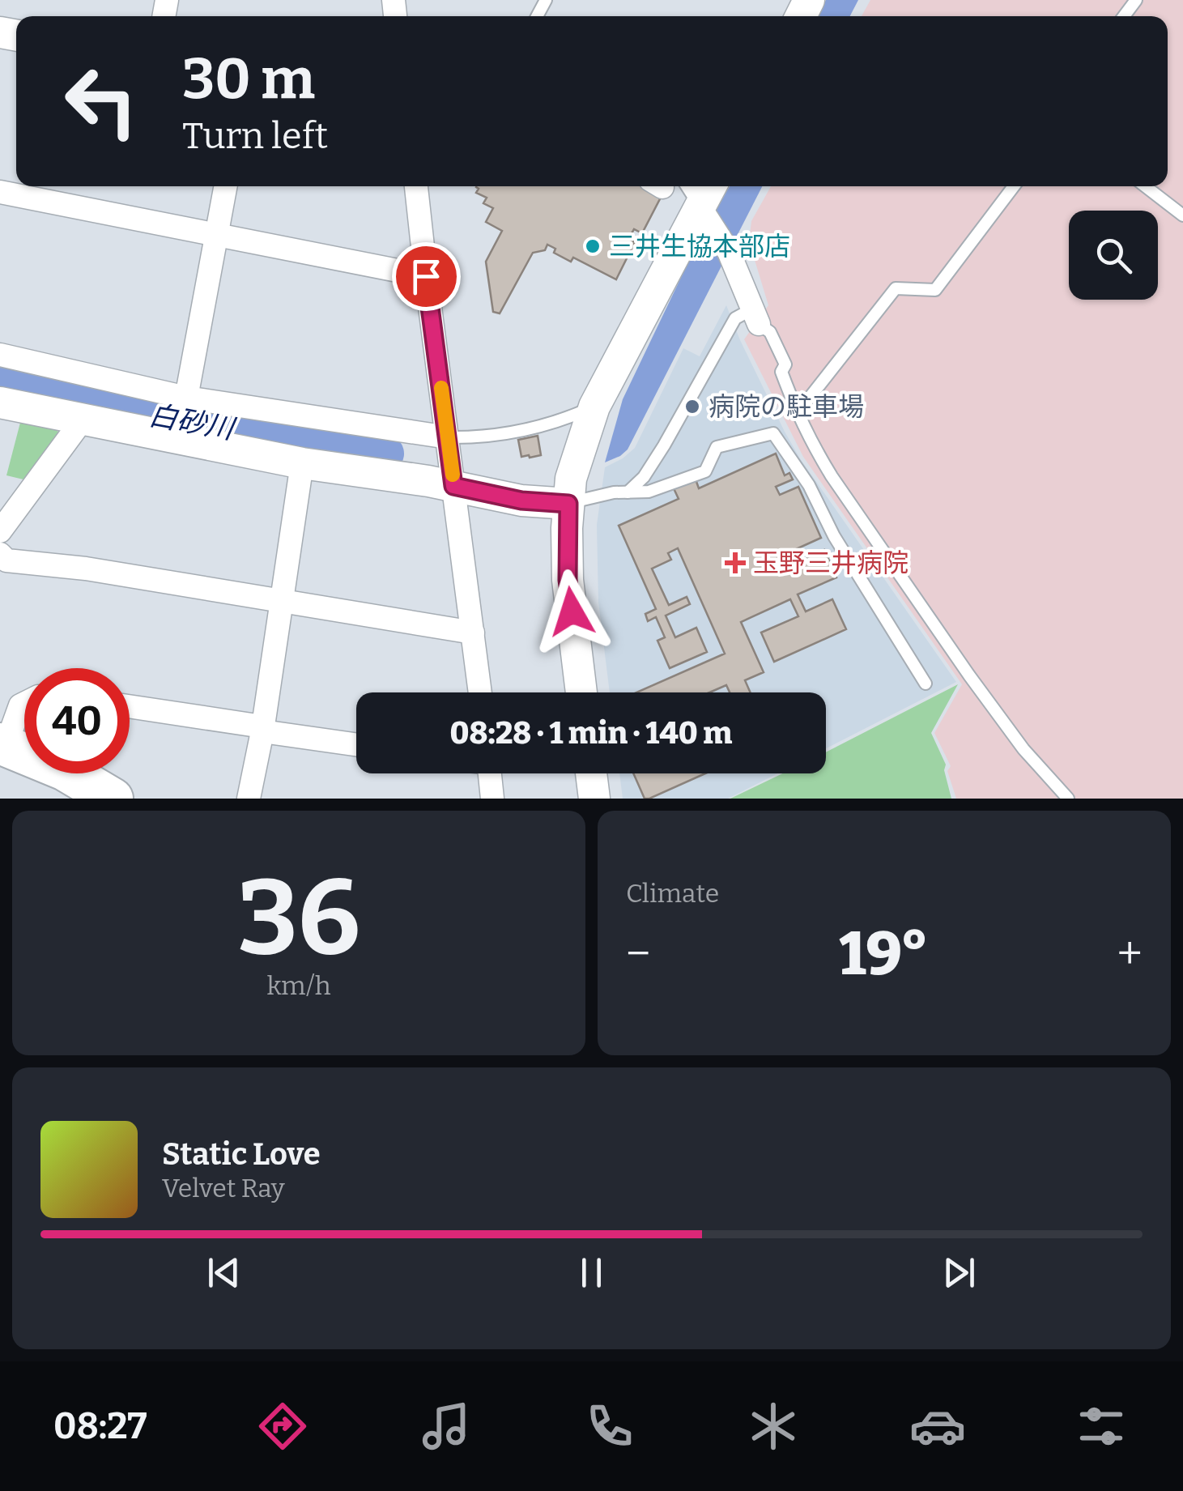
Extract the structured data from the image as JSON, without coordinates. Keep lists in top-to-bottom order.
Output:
{
  "water": ["白砂川"],
  "places": {
    "other": ["三井生協本部店", "病院の駐車場"],
    "health": ["玉野三井病院"]
  },
  "page": {
    "turn": ["30 m", "Turn left"],
    "limit": "40",
    "trip": "08:28 · 1 min · 140 m",
    "tile": [
      ["36", "km/h"],
      "Climate"
    ],
    "heat": ["−", "19°", "+"],
    "song": ["Static Love", "Velvet Ray"],
    "tabs": "08:27"
  }
}
